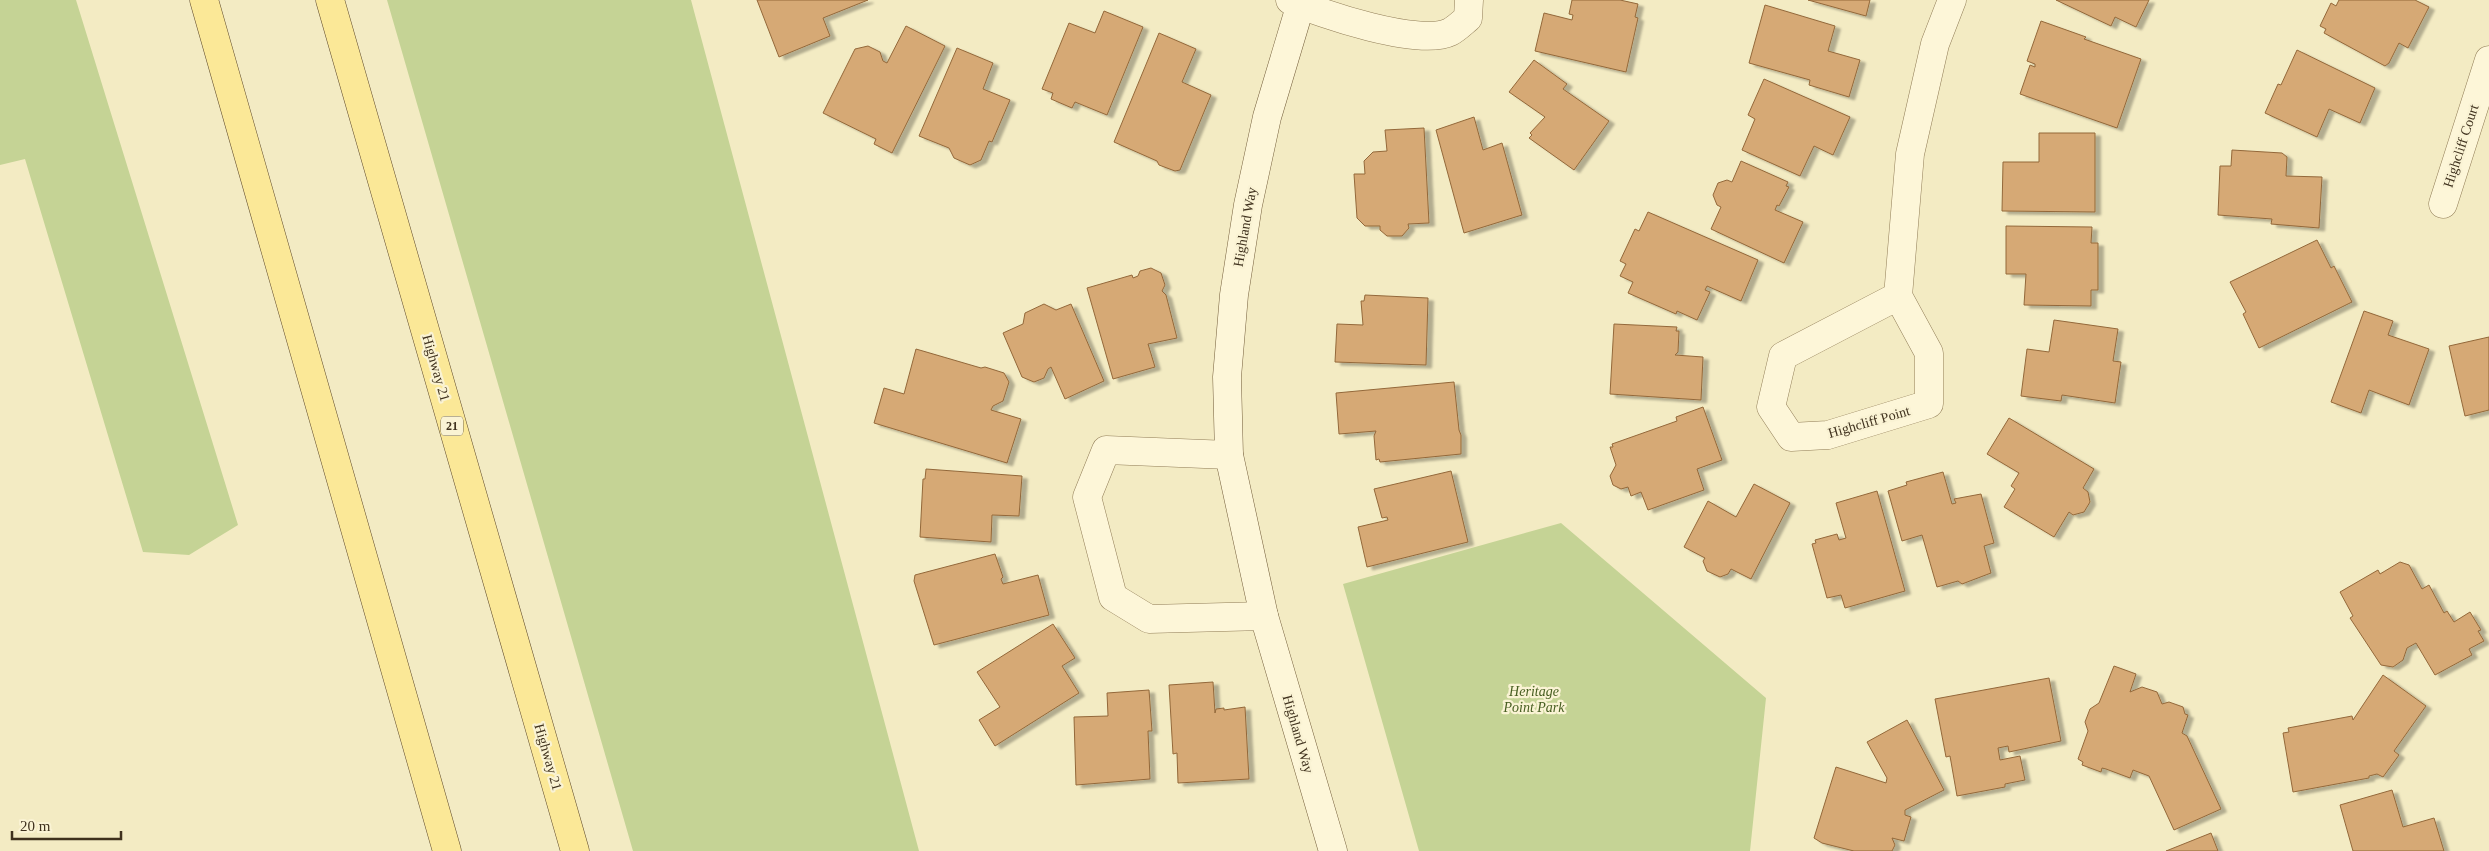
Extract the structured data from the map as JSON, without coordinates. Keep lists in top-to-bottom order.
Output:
{
  "streets": {
    "main road": ["Highway 21", "21"],
    "street": ["Highcliff Court", "Highland Way", "Highcliff Point"]
  },
  "parks": ["Heritage Point Park"],
  "scale_bar": "20 m"
}
